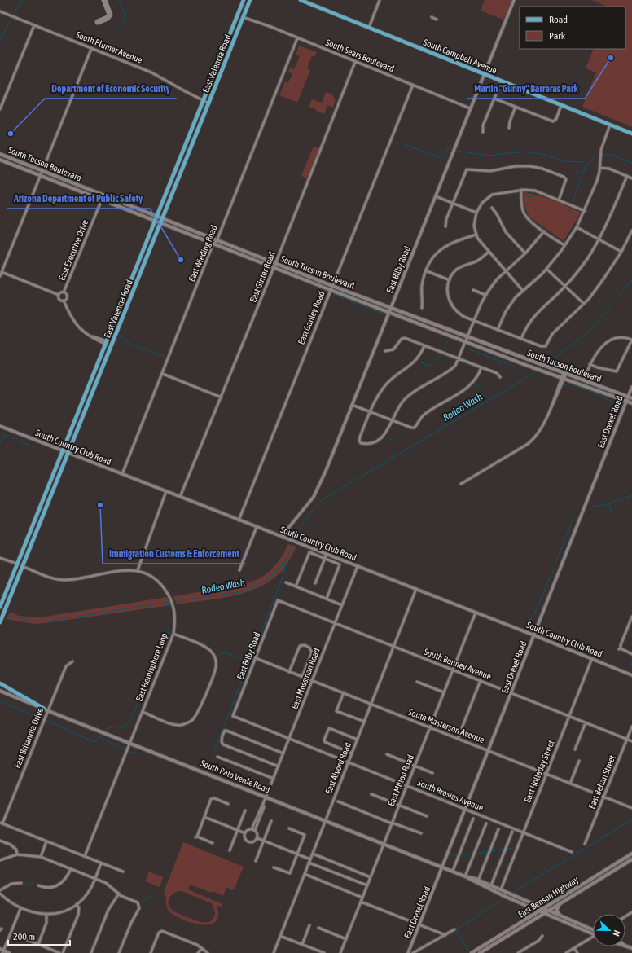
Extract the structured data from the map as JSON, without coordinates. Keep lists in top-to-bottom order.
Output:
{
  "streets": {
    "main road": [
      "South Campbell Avenue",
      "East Valencia Road",
      "South Tucson Boulevard",
      "South Palo Verde Road",
      "East Benson Highway"
    ],
    "street": [
      "South Plumer Avenue",
      "South Sears Boulevard",
      "East Executive Drive",
      "East Wieding Road",
      "East Bilby Road",
      "East Ginter Road",
      "East Ganley Road",
      "East Drexel Road",
      "South Country Club Road",
      "South Bonney Avenue",
      "East Hemisphere Loop",
      "East Mossman Road",
      "South Masterson Avenue",
      "East Britannia Drive",
      "East Alvord Road",
      "East Holladay Street",
      "East Milton Road",
      "East Behan Street",
      "South Brosius Avenue"
    ]
  },
  "crossings": [
    ["South Plumer Avenue", "East Valencia Road"],
    ["South Sears Boulevard", "East Valencia Road"],
    ["South Sears Boulevard", "East Wieding Road"],
    ["South Sears Boulevard", "East Bilby Road"],
    ["South Sears Boulevard", "East Ginter Road"],
    ["South Sears Boulevard", "East Ganley Road"],
    ["South Campbell Avenue", "East Bilby Road"],
    ["East Valencia Road", "South Tucson Boulevard"],
    ["East Valencia Road", "South Country Club Road"],
    ["East Valencia Road", "East Hemisphere Loop"],
    ["South Tucson Boulevard", "East Executive Drive"],
    ["South Tucson Boulevard", "East Wieding Road"],
    ["South Tucson Boulevard", "East Bilby Road"],
    ["South Tucson Boulevard", "East Ginter Road"],
    ["South Tucson Boulevard", "East Ganley Road"],
    ["South Tucson Boulevard", "East Drexel Road"],
    ["East Wieding Road", "South Country Club Road"],
    ["East Bilby Road", "South Country Club Road"],
    ["East Bilby Road", "South Bonney Avenue"],
    ["East Bilby Road", "South Masterson Avenue"],
    ["East Bilby Road", "South Brosius Avenue"],
    ["East Ginter Road", "South Country Club Road"],
    ["East Ganley Road", "South Country Club Road"],
    ["East Drexel Road", "South Country Club Road"],
    ["East Drexel Road", "South Bonney Avenue"],
    ["East Drexel Road", "South Masterson Avenue"],
    ["East Drexel Road", "South Palo Verde Road"],
    ["East Drexel Road", "South Brosius Avenue"],
    ["South Country Club Road", "East Mossman Road"],
    ["South Country Club Road", "East Alvord Road"],
    ["South Country Club Road", "East Holladay Street"],
    ["South Country Club Road", "East Milton Road"],
    ["South Bonney Avenue", "East Mossman Road"],
    ["South Bonney Avenue", "East Alvord Road"],
    ["South Bonney Avenue", "East Holladay Street"],
    ["South Bonney Avenue", "East Milton Road"],
    ["South Bonney Avenue", "East Behan Street"],
    ["East Hemisphere Loop", "South Palo Verde Road"],
    ["East Mossman Road", "South Masterson Avenue"],
    ["East Mossman Road", "South Palo Verde Road"],
    ["East Mossman Road", "South Brosius Avenue"],
    ["South Masterson Avenue", "East Alvord Road"],
    ["South Masterson Avenue", "East Holladay Street"],
    ["South Masterson Avenue", "East Milton Road"],
    ["South Masterson Avenue", "East Behan Street"],
    ["East Britannia Drive", "South Palo Verde Road"],
    ["East Alvord Road", "South Palo Verde Road"],
    ["East Alvord Road", "South Brosius Avenue"],
    ["East Holladay Street", "South Palo Verde Road"],
    ["East Holladay Street", "South Brosius Avenue"],
    ["South Palo Verde Road", "East Milton Road"],
    ["South Palo Verde Road", "East Benson Highway"],
    ["East Milton Road", "South Brosius Avenue"]
  ],
  "water": ["Rodeo Wash"],
  "places": [
    "Martin \"Gunny\" Barreras Park",
    "Department of Economic Security",
    "Arizona Department of Public Safety",
    "Immigration Customs & Enforcement"
  ],
  "legend": ["Road", "Park"],
  "scale_bar": "200 m",
  "north": "right"
}
